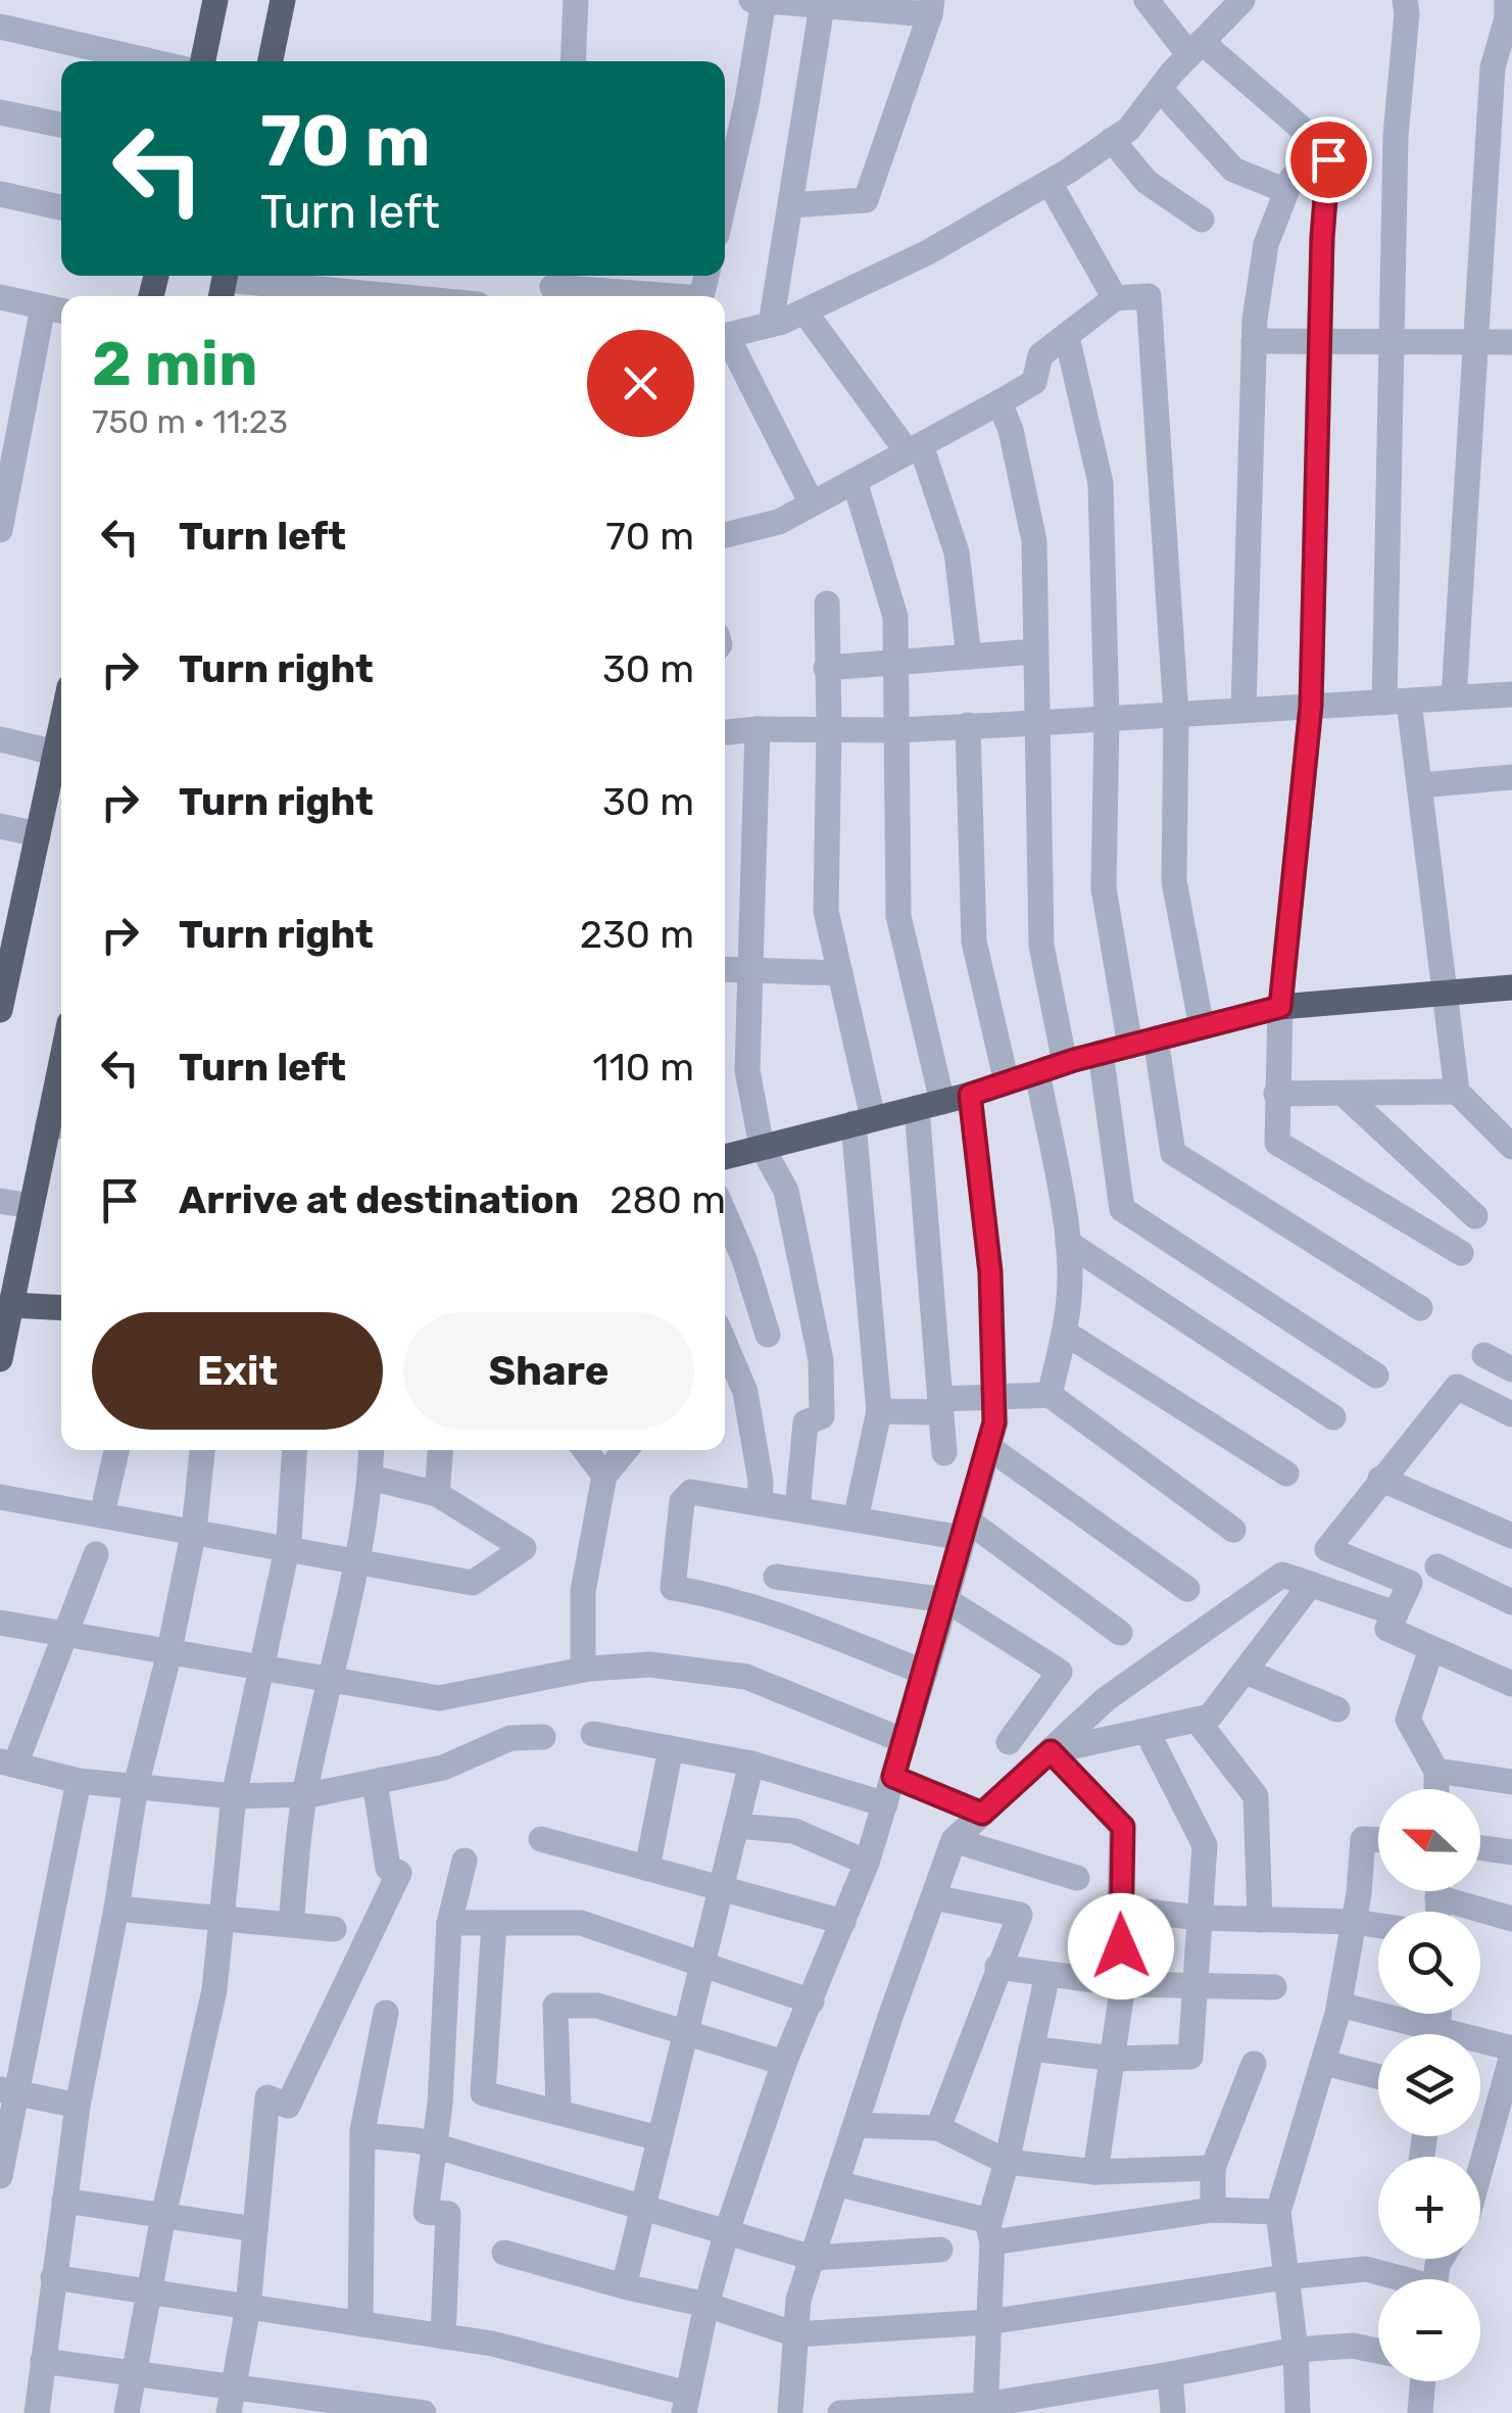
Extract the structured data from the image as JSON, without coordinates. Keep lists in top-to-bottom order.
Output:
{
  "north": "left",
  "page": {
    "turn": ["70 m", "Turn left"],
    "heading": ["2 min", "750 m · 11:23"],
    "list": [
      {
        "name": "Turn left",
        "value": "70 m"
      },
      {
        "name": "Turn right",
        "value": "30 m"
      },
      {
        "name": "Turn right",
        "value": "30 m"
      },
      {
        "name": "Turn right",
        "value": "230 m"
      },
      {
        "name": "Turn left",
        "value": "110 m"
      },
      {
        "name": "Arrive at destination",
        "value": "280 m"
      }
    ],
    "buttons": ["Exit", "Share"],
    "map_buttons": ["+", "−"]
  }
}
